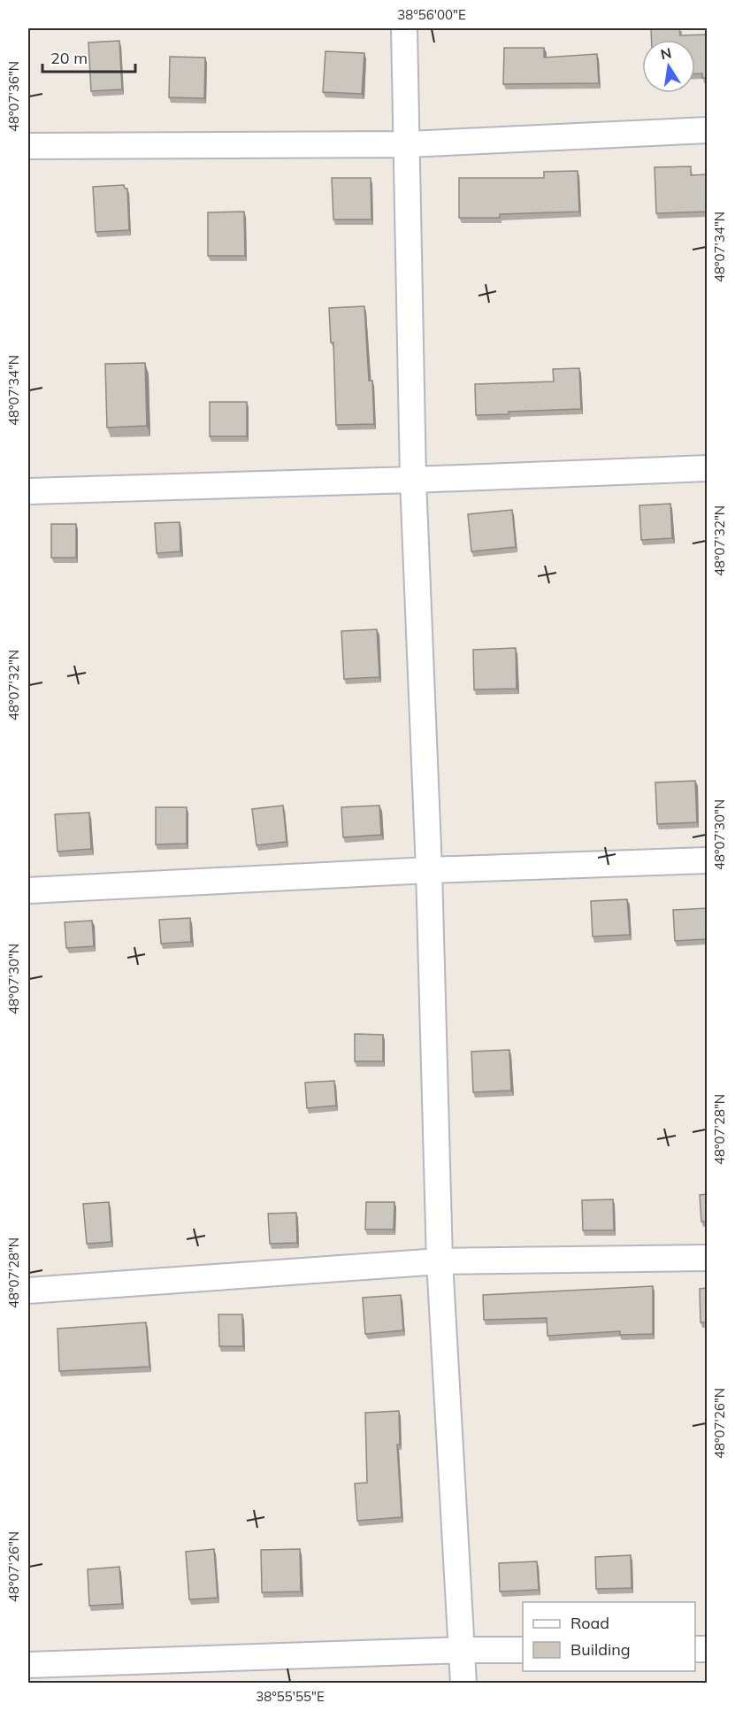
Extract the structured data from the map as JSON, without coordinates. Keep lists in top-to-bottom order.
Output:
{
  "legend": ["Road", "Building"],
  "scale_bar": "20 m",
  "north": "top",
  "coordinates": [
    "38°56'00\"E",
    "48°07'36\"N",
    "48°07'34\"N",
    "48°07'32\"N",
    "48°07'30\"N",
    "48°07'28\"N",
    "48°07'26\"N",
    "38°55'55\"E"
  ]
}
